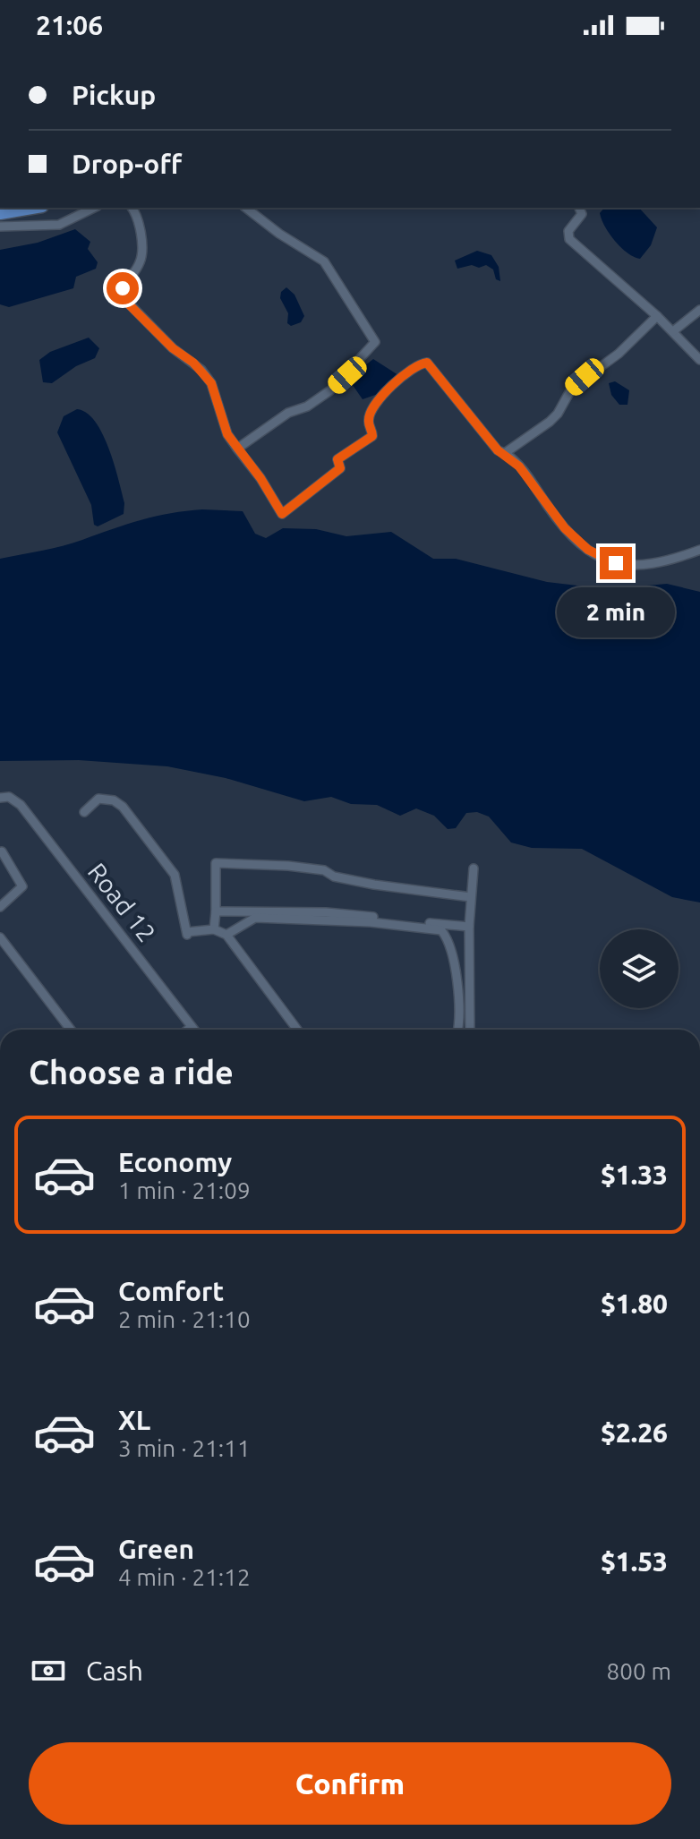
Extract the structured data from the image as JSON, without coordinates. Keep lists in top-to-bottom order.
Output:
{
  "streets": {
    "street": ["Road 12"]
  },
  "page": {
    "status": "21:06",
    "banner": ["Pickup", "Drop-off"],
    "bubble": "2 min",
    "heading": "Choose a ride",
    "list": [
      {
        "name": "Economy",
        "note": "1 min · 21:09",
        "value": "$1.33"
      },
      {
        "name": "Comfort",
        "note": "2 min · 21:10",
        "value": "$1.80"
      },
      {
        "name": "XL",
        "note": "3 min · 21:11",
        "value": "$2.26"
      },
      {
        "name": "Green",
        "note": "4 min · 21:12",
        "value": "$1.53"
      }
    ],
    "pay": ["Cash", "800 m"],
    "buttons": "Confirm"
  }
}
